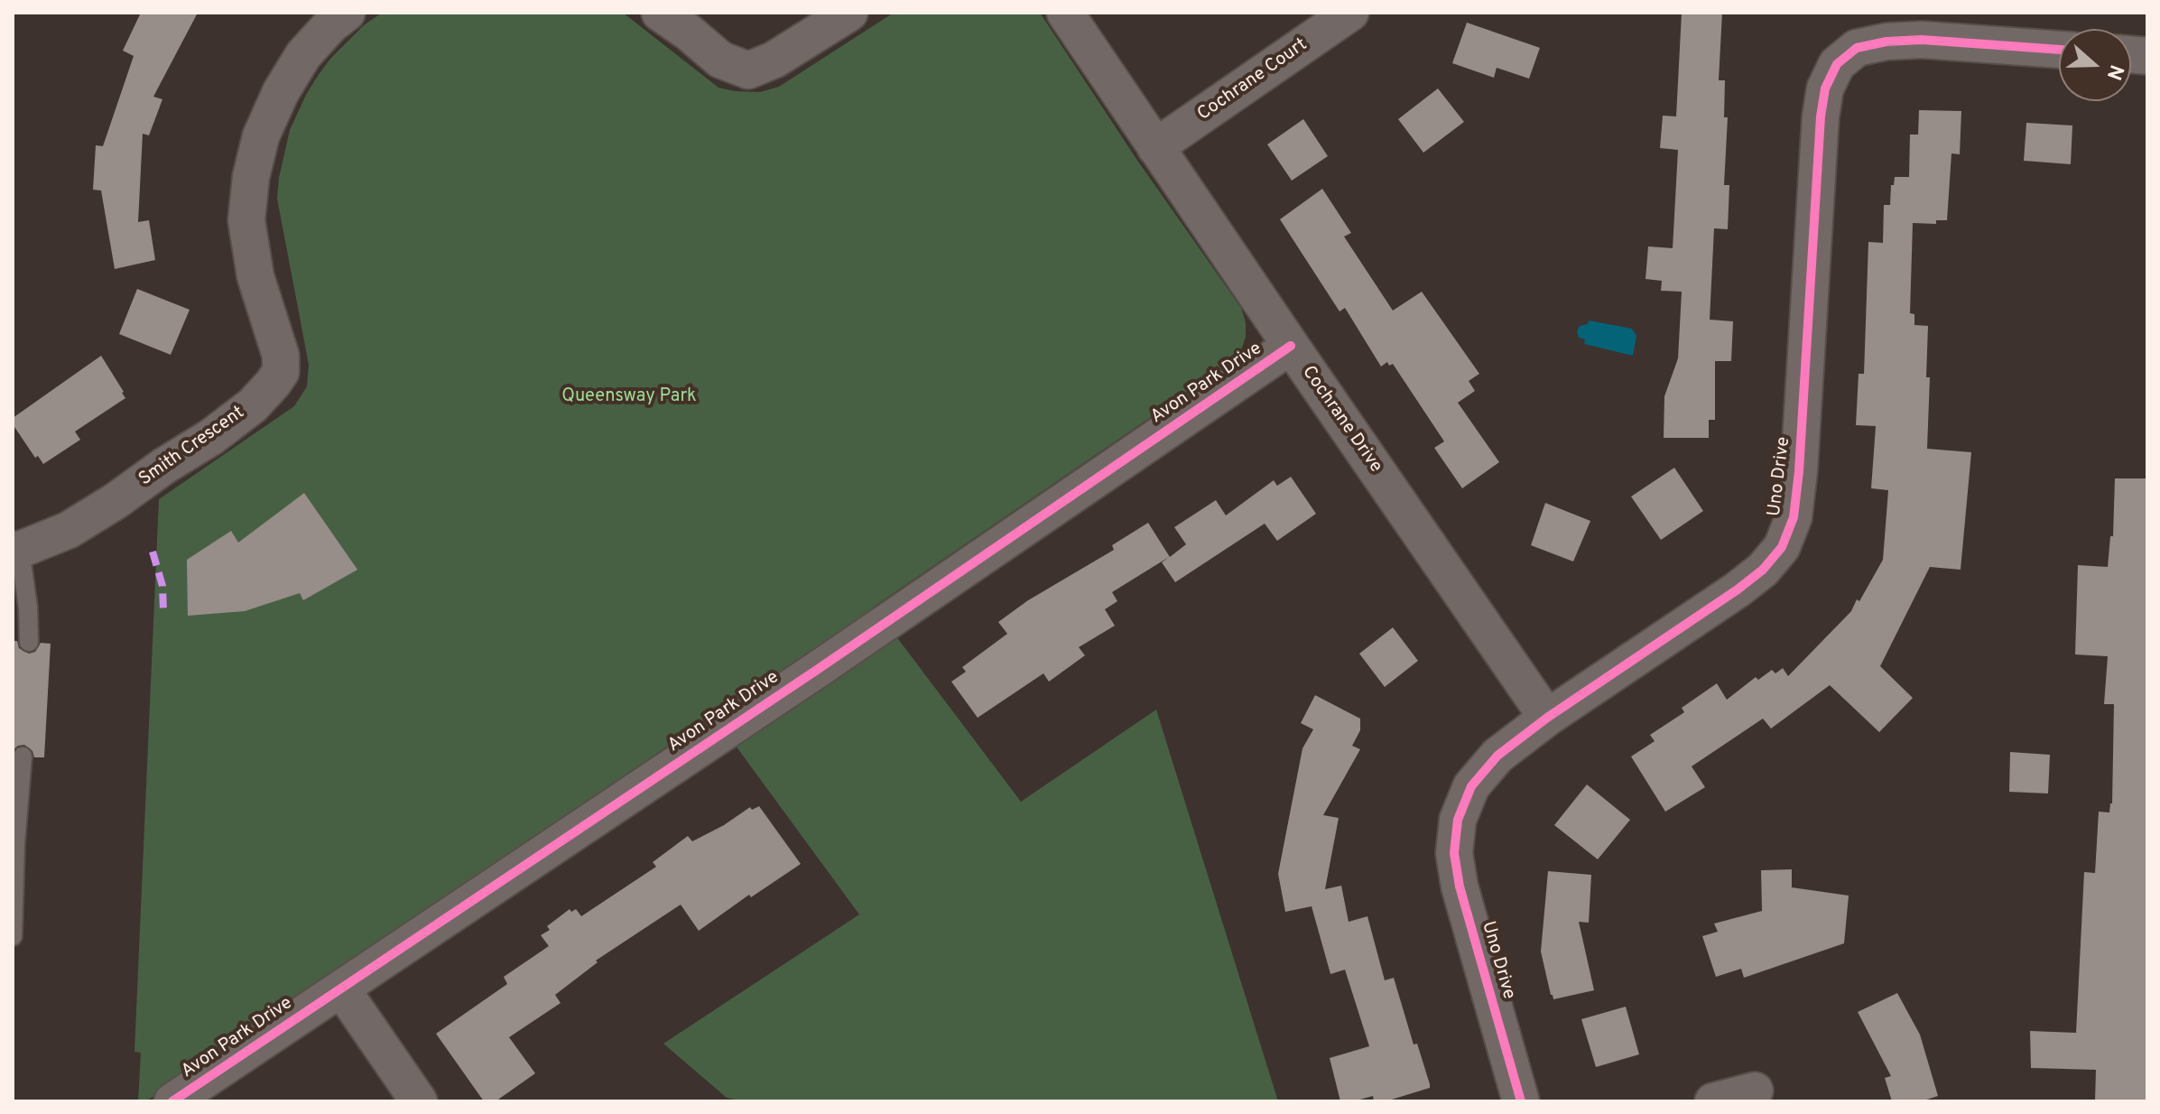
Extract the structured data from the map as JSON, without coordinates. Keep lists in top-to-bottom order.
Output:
{
  "streets": {
    "street": [
      "Cochrane Court",
      "Avon Park Drive",
      "Cochrane Drive",
      "Smith Crescent",
      "Uno Drive"
    ]
  },
  "crossings": [
    ["Cochrane Court", "Cochrane Drive"],
    ["Avon Park Drive", "Cochrane Drive"],
    ["Cochrane Drive", "Uno Drive"]
  ],
  "parks": ["Queensway Park"],
  "north": "right"
}
